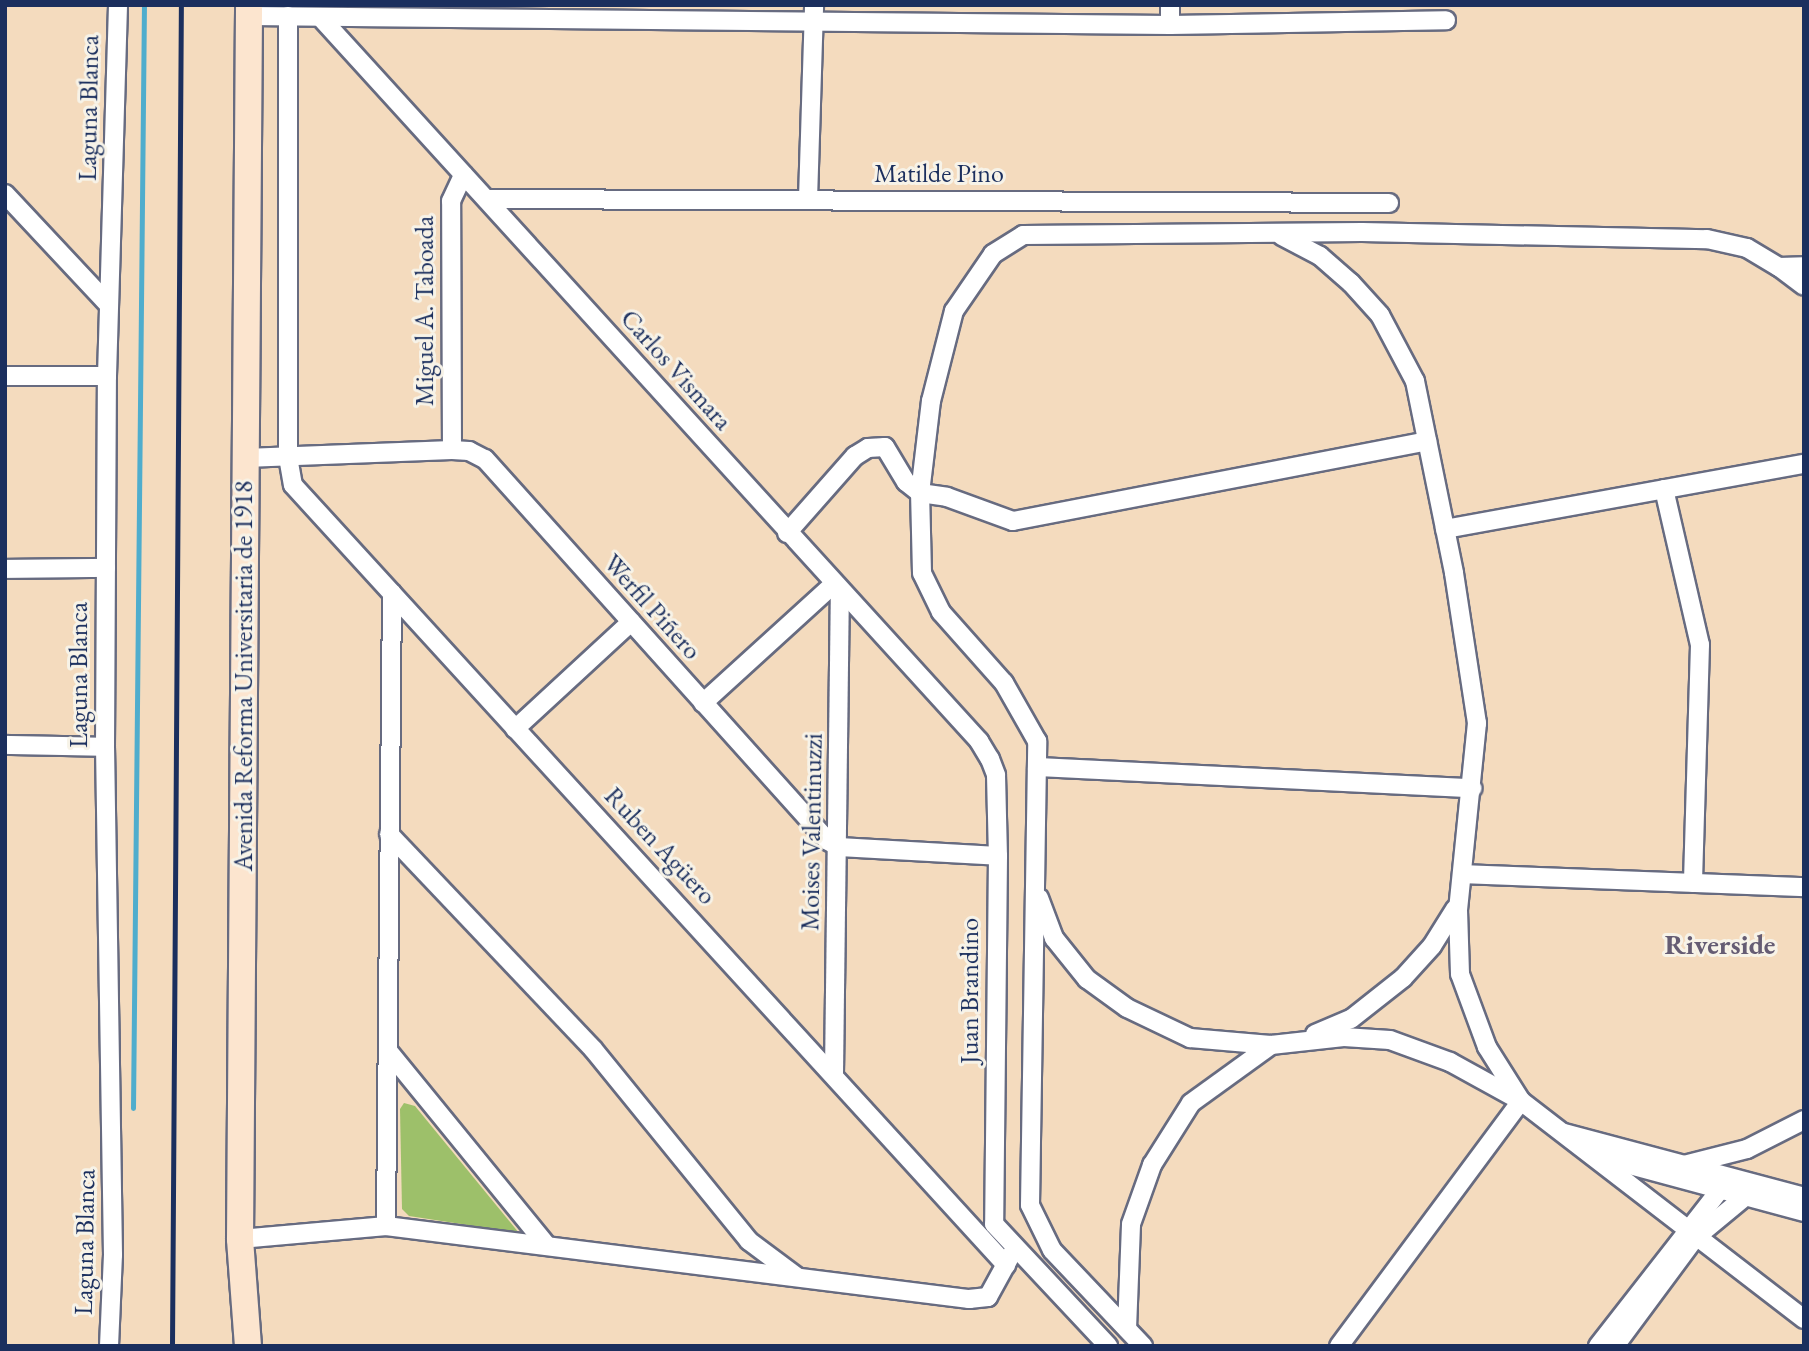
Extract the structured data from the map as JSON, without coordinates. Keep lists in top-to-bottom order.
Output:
{
  "streets": {
    "main road": ["Avenida Reforma Universitaria de 1918"],
    "street": [
      "Laguna Blanca",
      "Matilde Pino",
      "Miguel A. Taboada",
      "Carlos Vismara",
      "Werfil Piñero",
      "Moises Valentinuzzi",
      "Ruben Agüero",
      "Juan Brandino"
    ]
  },
  "crossings": [
    ["Matilde Pino", "Carlos Vismara"],
    ["Miguel A. Taboada", "Carlos Vismara"],
    ["Miguel A. Taboada", "Werfil Piñero"],
    ["Carlos Vismara", "Moises Valentinuzzi"],
    ["Carlos Vismara", "Juan Brandino"],
    ["Werfil Piñero", "Avenida Reforma Universitaria de 1918"],
    ["Werfil Piñero", "Moises Valentinuzzi"],
    ["Werfil Piñero", "Ruben Agüero"],
    ["Avenida Reforma Universitaria de 1918", "Ruben Agüero"],
    ["Moises Valentinuzzi", "Ruben Agüero"]
  ],
  "districts": ["Riverside"]
}
